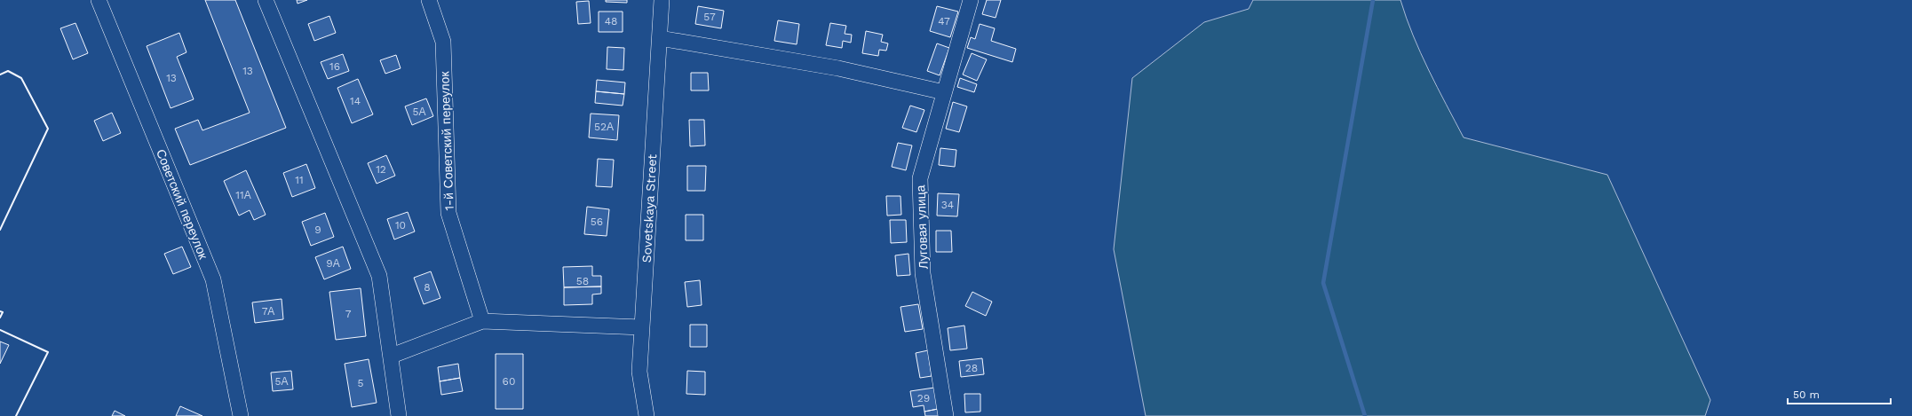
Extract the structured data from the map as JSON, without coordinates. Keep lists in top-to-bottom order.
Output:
{
  "streets": {
    "street": [
      "1-й Советский переулок",
      "Советский переулок",
      "Sovetskaya Street",
      "Луговая улица"
    ]
  },
  "house_numbers": [
    "57",
    "48",
    "47",
    "16",
    "13",
    "13",
    "14",
    "5А",
    "52А",
    "12",
    "11",
    "11А",
    "34",
    "56",
    "10",
    "9",
    "9А",
    "58",
    "8",
    "7А",
    "7",
    "28",
    "5А",
    "60",
    "5",
    "29"
  ],
  "scale_bar": "50 m"
}
